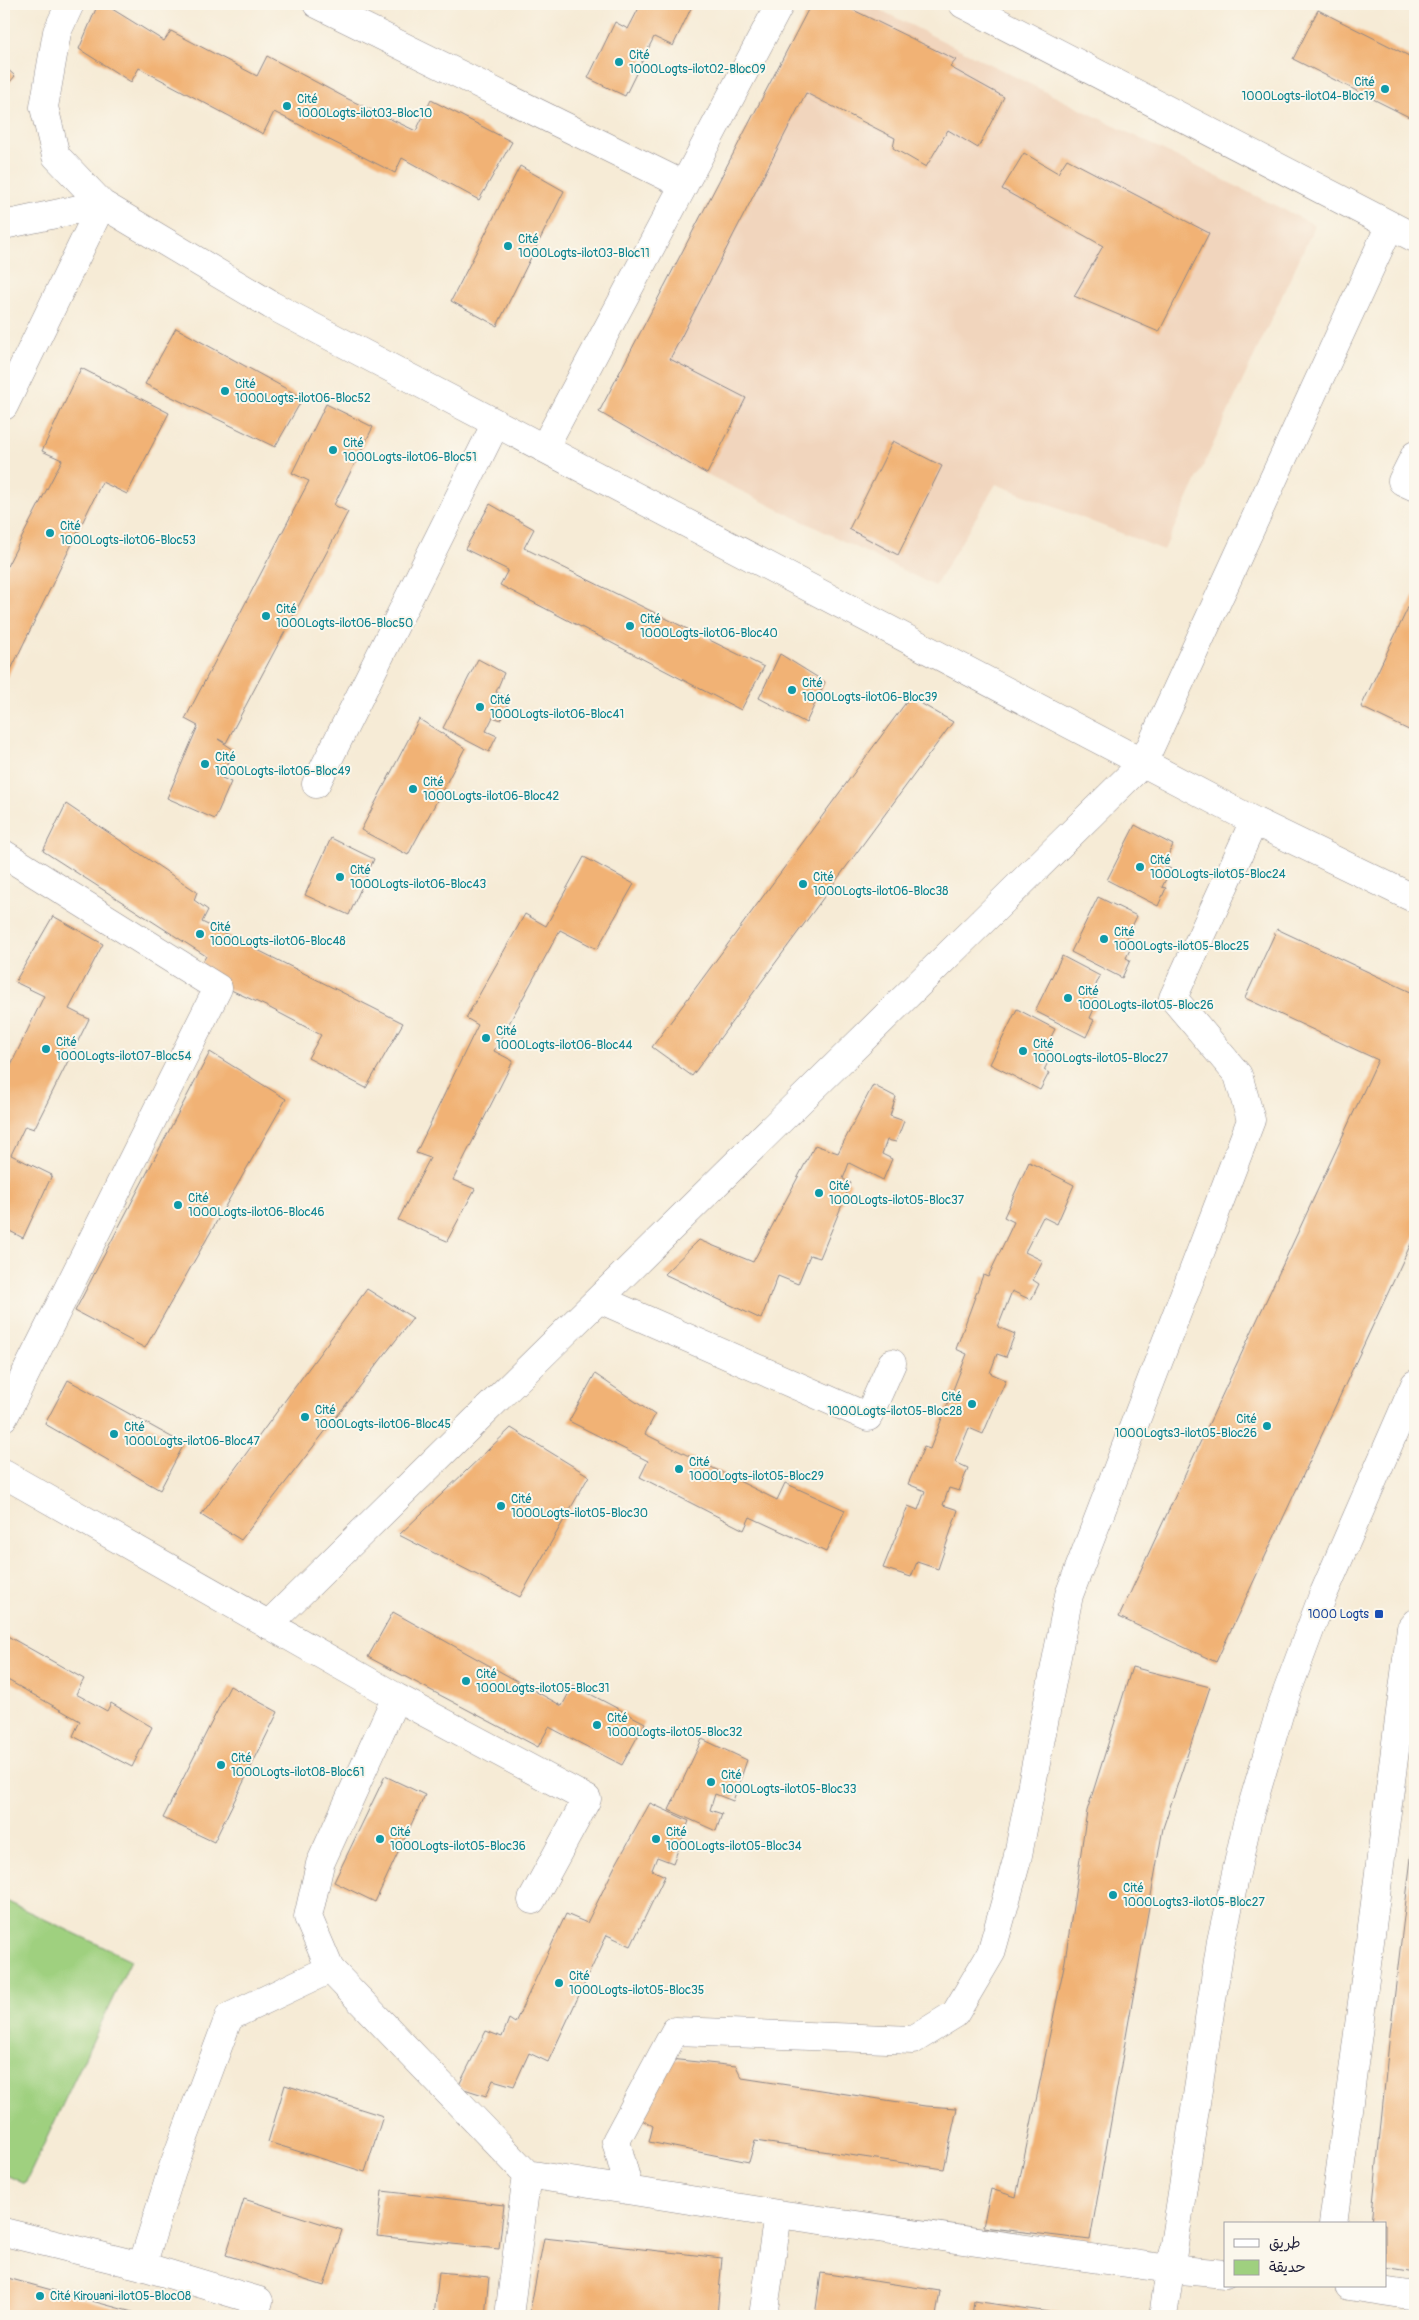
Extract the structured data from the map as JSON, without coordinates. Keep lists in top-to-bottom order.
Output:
{
  "places": {
    "other": [
      "Cité 1000Logts-ilot02-Bloc09",
      "Cité 1000Logts-ilot04-Bloc19",
      "Cité 1000Logts-ilot03-Bloc10",
      "Cité 1000Logts-ilot03-Bloc11",
      "Cité 1000Logts-ilot06-Bloc52",
      "Cité 1000Logts-ilot06-Bloc51",
      "Cité 1000Logts-ilot06-Bloc53",
      "Cité 1000Logts-ilot06-Bloc50",
      "Cité 1000Logts-ilot06-Bloc40",
      "Cité 1000Logts-ilot06-Bloc39",
      "Cité 1000Logts-ilot06-Bloc41",
      "Cité 1000Logts-ilot06-Bloc49",
      "Cité 1000Logts-ilot06-Bloc42",
      "Cité 1000Logts-ilot05-Bloc24",
      "Cité 1000Logts-ilot06-Bloc43",
      "Cité 1000Logts-ilot06-Bloc38",
      "Cité 1000Logts-ilot06-Bloc48",
      "Cité 1000Logts-ilot05-Bloc25",
      "Cité 1000Logts-ilot05-Bloc26",
      "Cité 1000Logts-ilot06-Bloc44",
      "Cité 1000Logts-ilot07-Bloc54",
      "Cité 1000Logts-ilot05-Bloc27",
      "Cité 1000Logts-ilot05-Bloc37",
      "Cité 1000Logts-ilot06-Bloc46",
      "Cité 1000Logts-ilot05-Bloc28",
      "Cité 1000Logts-ilot06-Bloc45",
      "Cité 1000Logts3-ilot05-Bloc26",
      "Cité 1000Logts-ilot06-Bloc47",
      "Cité 1000Logts-ilot05-Bloc29",
      "Cité 1000Logts-ilot05-Bloc30",
      "Cité 1000Logts-ilot05-Bloc31",
      "Cité 1000Logts-ilot05-Bloc32",
      "Cité 1000Logts-ilot08-Bloc61",
      "Cité 1000Logts-ilot05-Bloc33",
      "Cité 1000Logts-ilot05-Bloc36",
      "Cité 1000Logts-ilot05-Bloc34",
      "Cité 1000Logts3-ilot05-Bloc27",
      "Cité 1000Logts-ilot05-Bloc35",
      "Cité Kirouani-ilot05-Bloc08"
    ],
    "transit": ["1000 Logts"]
  },
  "legend": ["طريق", "حديقة"]
}
